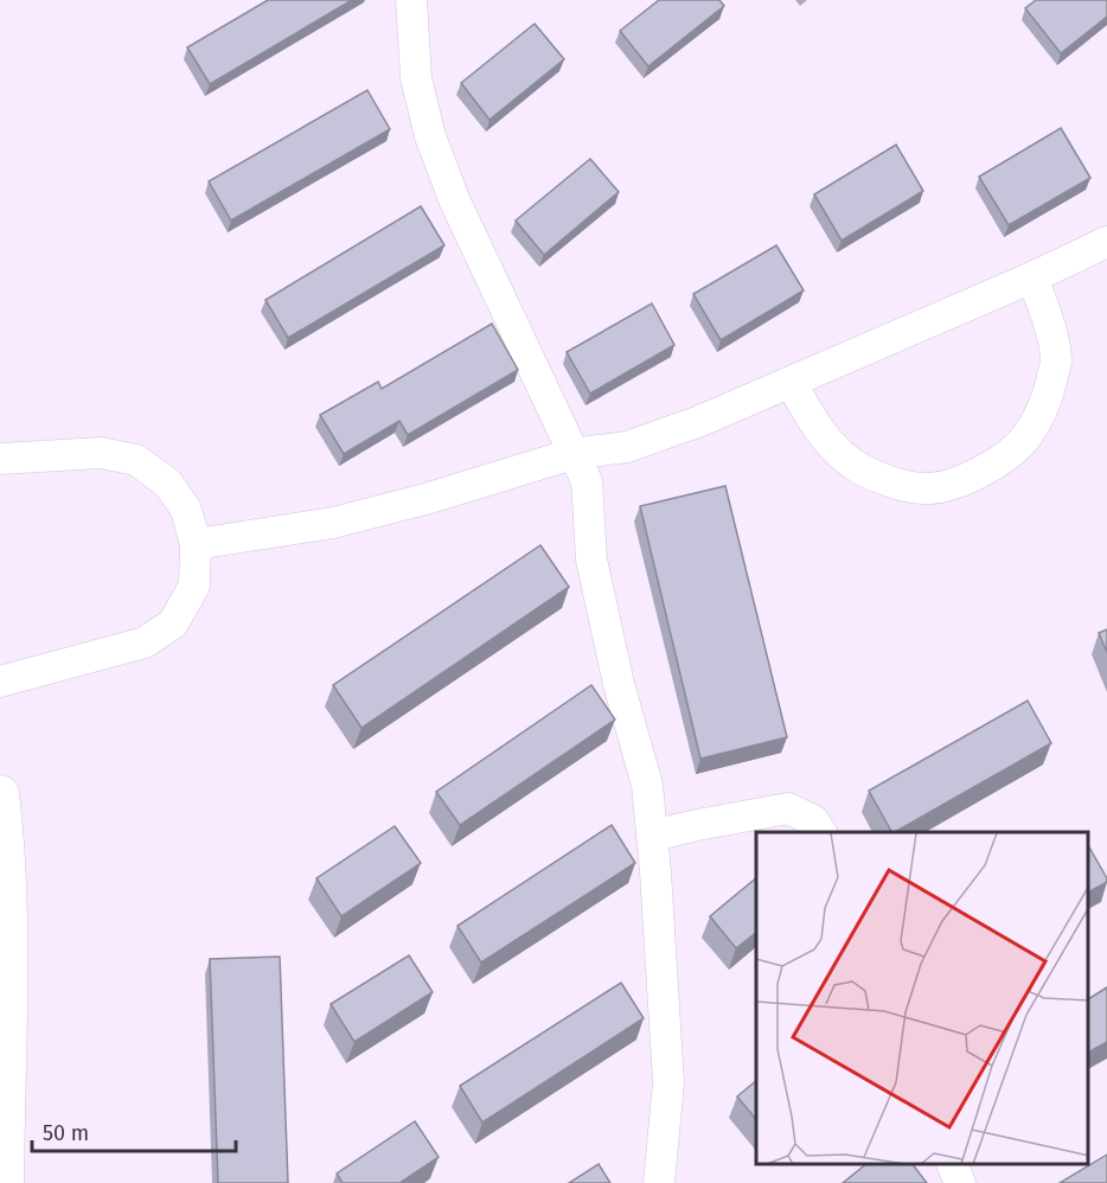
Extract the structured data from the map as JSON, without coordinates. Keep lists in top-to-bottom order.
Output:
{
  "scale_bar": "50 m"
}
